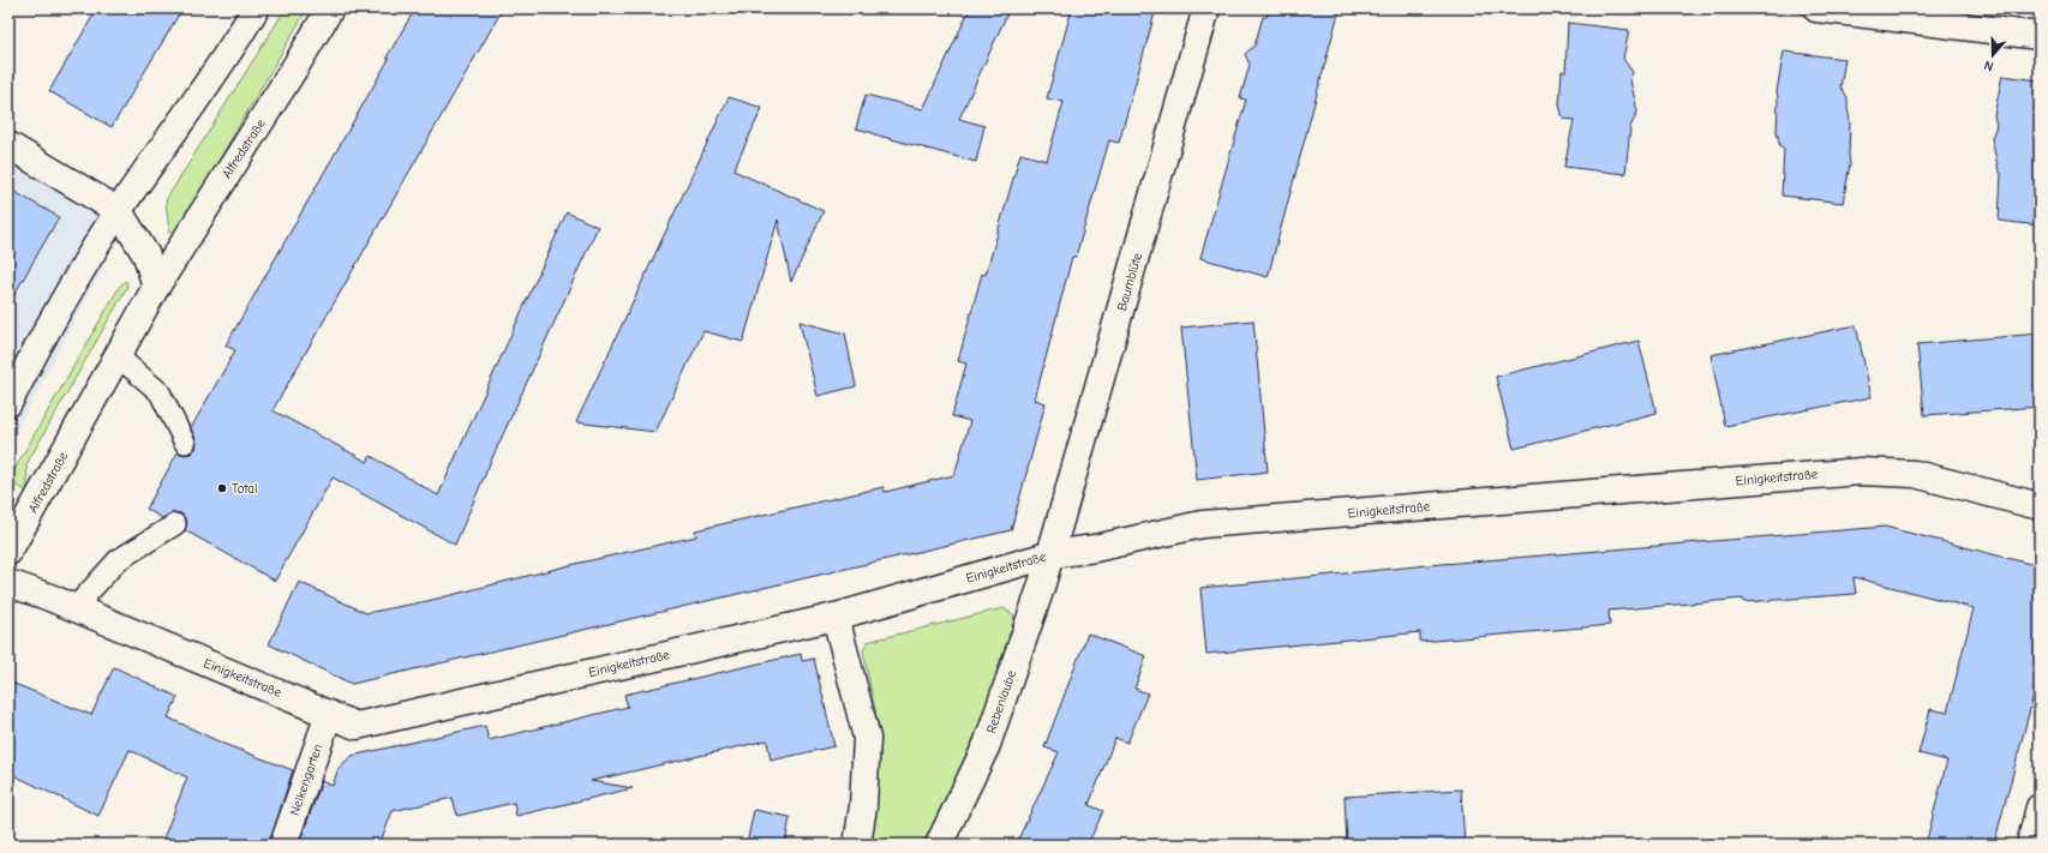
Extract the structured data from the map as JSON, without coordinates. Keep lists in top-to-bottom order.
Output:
{
  "streets": {
    "street": [
      "Alfredstraße",
      "Baumblüte",
      "Einigkeitstraße",
      "Rebenlaube",
      "Nelkengarten"
    ]
  },
  "crossings": [
    ["Baumblüte", "Einigkeitstraße"],
    ["Baumblüte", "Rebenlaube"],
    ["Einigkeitstraße", "Rebenlaube"],
    ["Einigkeitstraße", "Nelkengarten"]
  ],
  "places": ["Total"],
  "north": "bottom"
}
